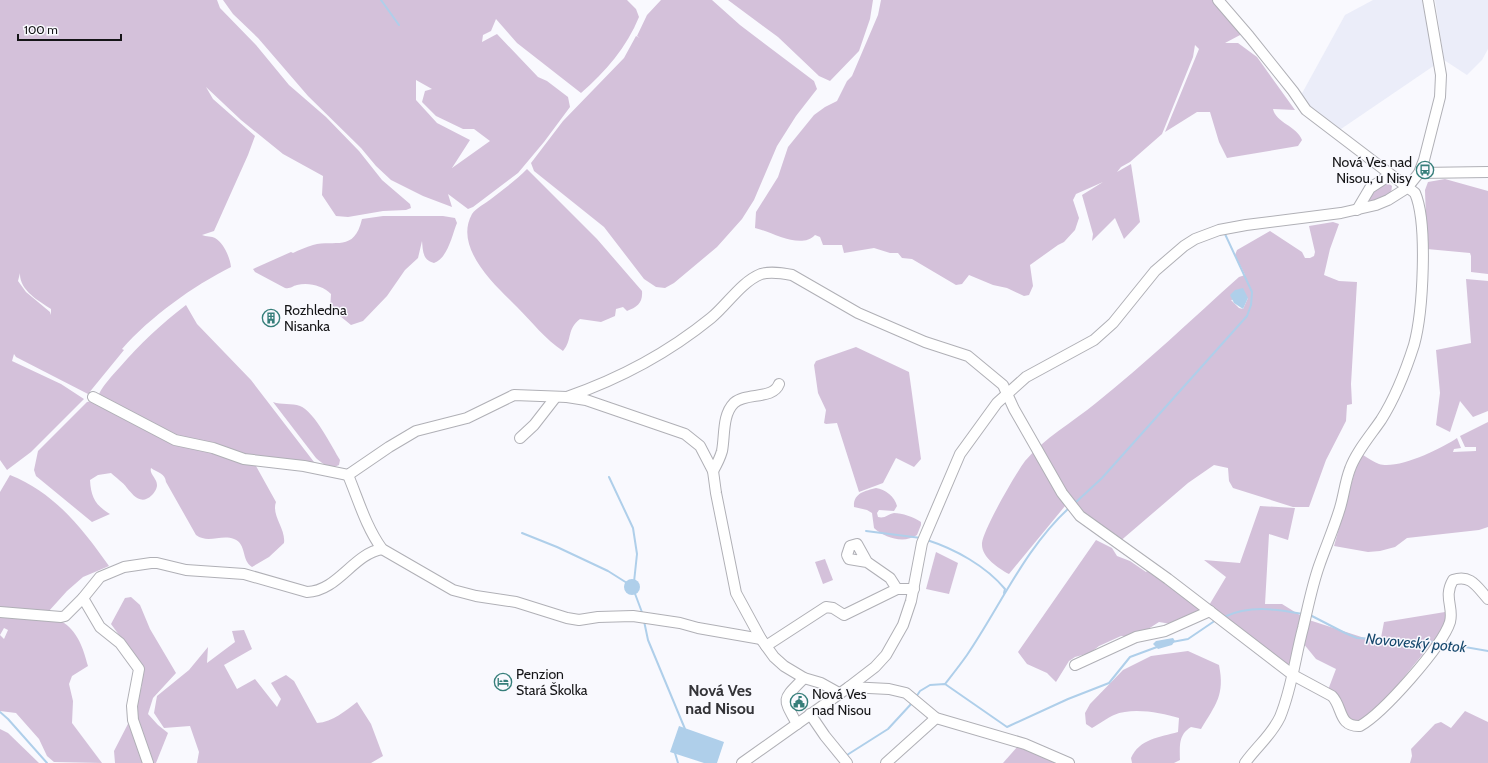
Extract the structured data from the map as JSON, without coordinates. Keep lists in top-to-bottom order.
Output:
{
  "districts": ["Nová Ves nad Nisou"],
  "water": ["Novoveský potok"],
  "places": {
    "bus stop": ["Nová Ves nad Nisou, u Nisy"],
    "building": ["Rozhledna Nisanka"],
    "hotel": ["Penzion Stará Školka"],
    "public building": ["Nová Ves nad Nisou"]
  },
  "scale_bar": "100 m"
}
